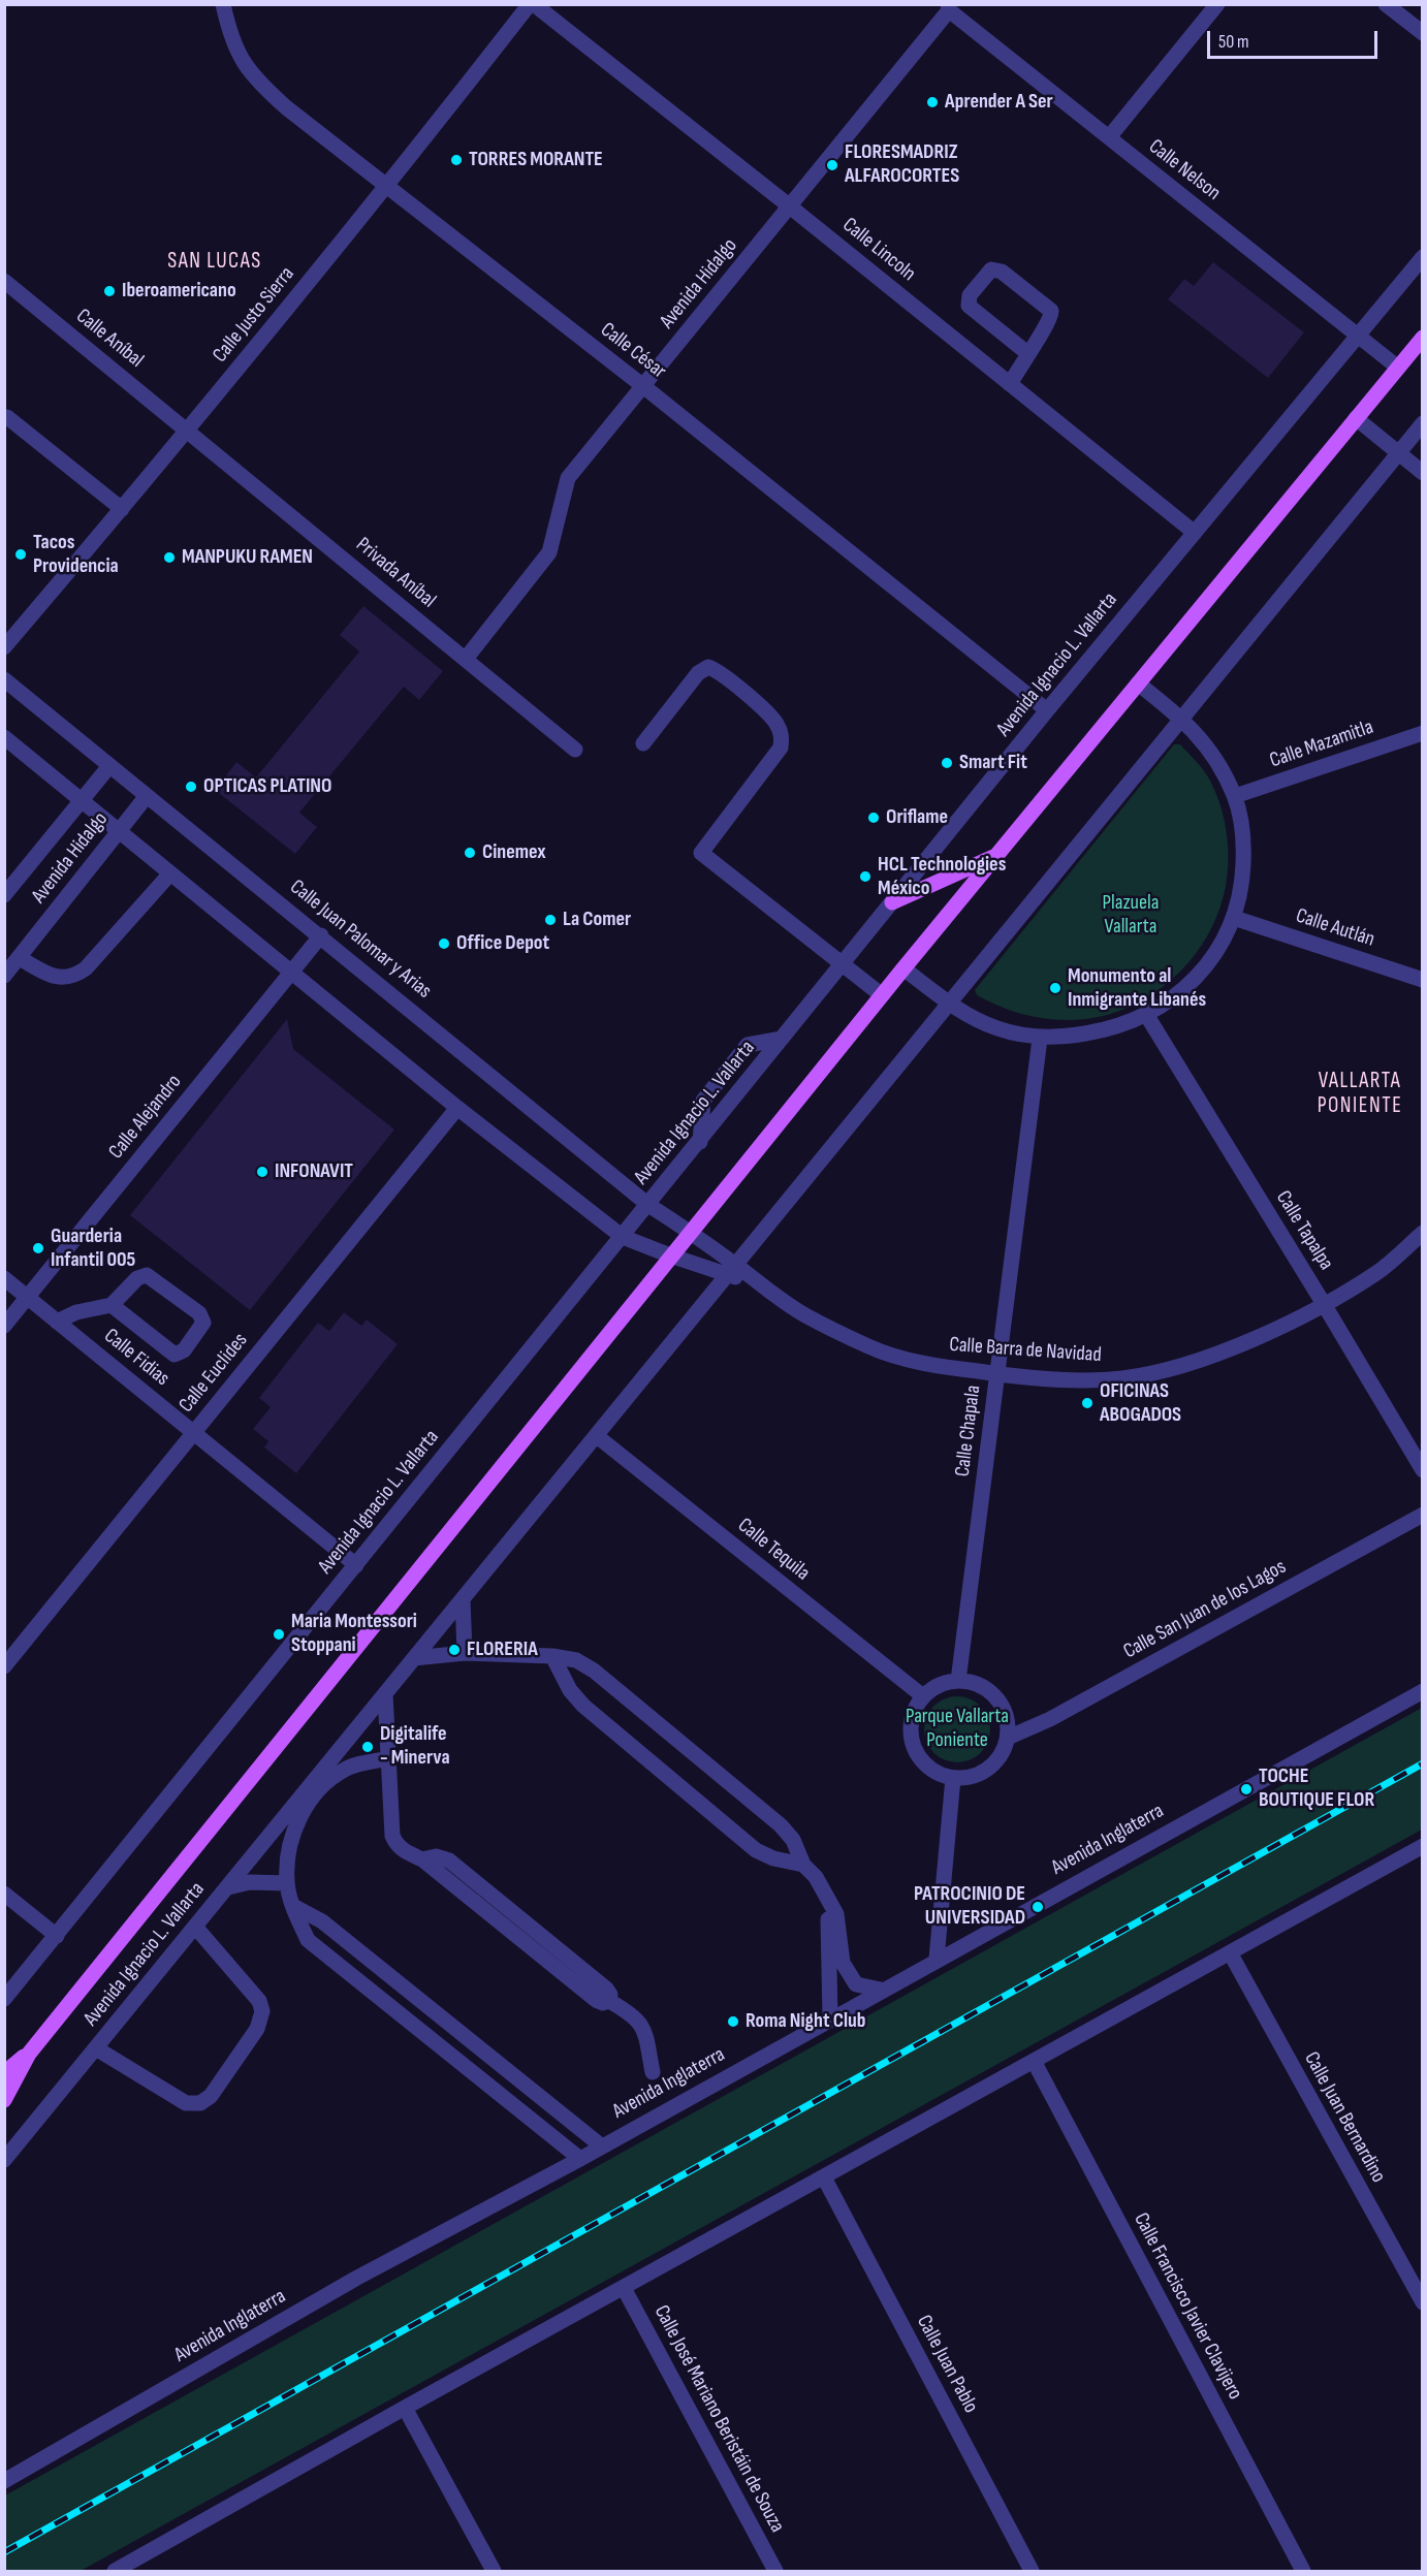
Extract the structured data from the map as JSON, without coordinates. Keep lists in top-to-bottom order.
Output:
{
  "streets": {
    "main road": ["Avenida Ignacio L. Vallarta"],
    "street": [
      "Calle Nelson",
      "Calle Lincoln",
      "Avenida Hidalgo",
      "Calle Justo Sierra",
      "Calle Aníbal",
      "Calle César",
      "Privada Aníbal",
      "Calle Mazamitla",
      "Calle Autlán",
      "Calle Juan Palomar y Arias",
      "Calle Alejandro",
      "Calle Tapalpa",
      "Calle Barra de Navidad",
      "Calle Fidias",
      "Calle Euclides",
      "Calle Chapala",
      "Calle Tequila",
      "Calle San Juan de los Lagos",
      "Avenida Inglaterra",
      "Calle Juan Bernardino",
      "Calle Francisco Javier Clavijero",
      "Calle Juan Pablo",
      "Calle José Mariano Beristáin de Souza"
    ]
  },
  "crossings": [
    ["Calle Nelson", "Avenida Hidalgo"],
    ["Calle Nelson", "Avenida Ignacio L. Vallarta"],
    ["Calle Lincoln", "Avenida Hidalgo"],
    ["Calle Lincoln", "Calle Justo Sierra"],
    ["Calle Lincoln", "Avenida Ignacio L. Vallarta"],
    ["Avenida Hidalgo", "Calle César"],
    ["Avenida Hidalgo", "Privada Aníbal"],
    ["Avenida Hidalgo", "Calle Juan Palomar y Arias"],
    ["Calle Justo Sierra", "Calle Aníbal"],
    ["Calle Justo Sierra", "Calle César"],
    ["Calle Justo Sierra", "Privada Aníbal"],
    ["Calle Aníbal", "Privada Aníbal"],
    ["Calle César", "Avenida Ignacio L. Vallarta"],
    ["Avenida Ignacio L. Vallarta", "Calle Juan Palomar y Arias"],
    ["Avenida Ignacio L. Vallarta", "Calle Barra de Navidad"],
    ["Avenida Ignacio L. Vallarta", "Calle Fidias"],
    ["Avenida Ignacio L. Vallarta", "Calle Tequila"],
    ["Calle Juan Palomar y Arias", "Calle Alejandro"],
    ["Calle Juan Palomar y Arias", "Calle Barra de Navidad"],
    ["Calle Alejandro", "Calle Fidias"],
    ["Calle Tapalpa", "Calle Barra de Navidad"],
    ["Calle Barra de Navidad", "Calle Chapala"],
    ["Calle Fidias", "Calle Euclides"],
    ["Calle Chapala", "Calle Tequila"],
    ["Calle Chapala", "Calle San Juan de los Lagos"],
    ["Calle Tequila", "Calle San Juan de los Lagos"]
  ],
  "districts": ["SAN LUCAS", "VALLARTA PONIENTE"],
  "parks": ["Plazuela Vallarta", "Parque Vallarta Poniente"],
  "places": [
    "Aprender A Ser",
    "TORRES MORANTE",
    "FLORESMADRIZ ALFAROCORTES",
    "Iberoamericano",
    "Tacos Providencia",
    "MANPUKU RAMEN",
    "Smart Fit",
    "OPTICAS PLATINO",
    "Oriflame",
    "Cinemex",
    "HCL Technologies México",
    "La Comer",
    "Office Depot",
    "Monumento al Inmigrante Libanés",
    "INFONAVIT",
    "Guarderia Infantil 005",
    "OFICINAS ABOGADOS",
    "Maria Montessori Stoppani",
    "FLORERIA",
    "Digitalife - Minerva",
    "TOCHE BOUTIQUE FLOR",
    "PATROCINIO DE UNIVERSIDAD",
    "Roma Night Club"
  ],
  "scale_bar": "50 m"
}
